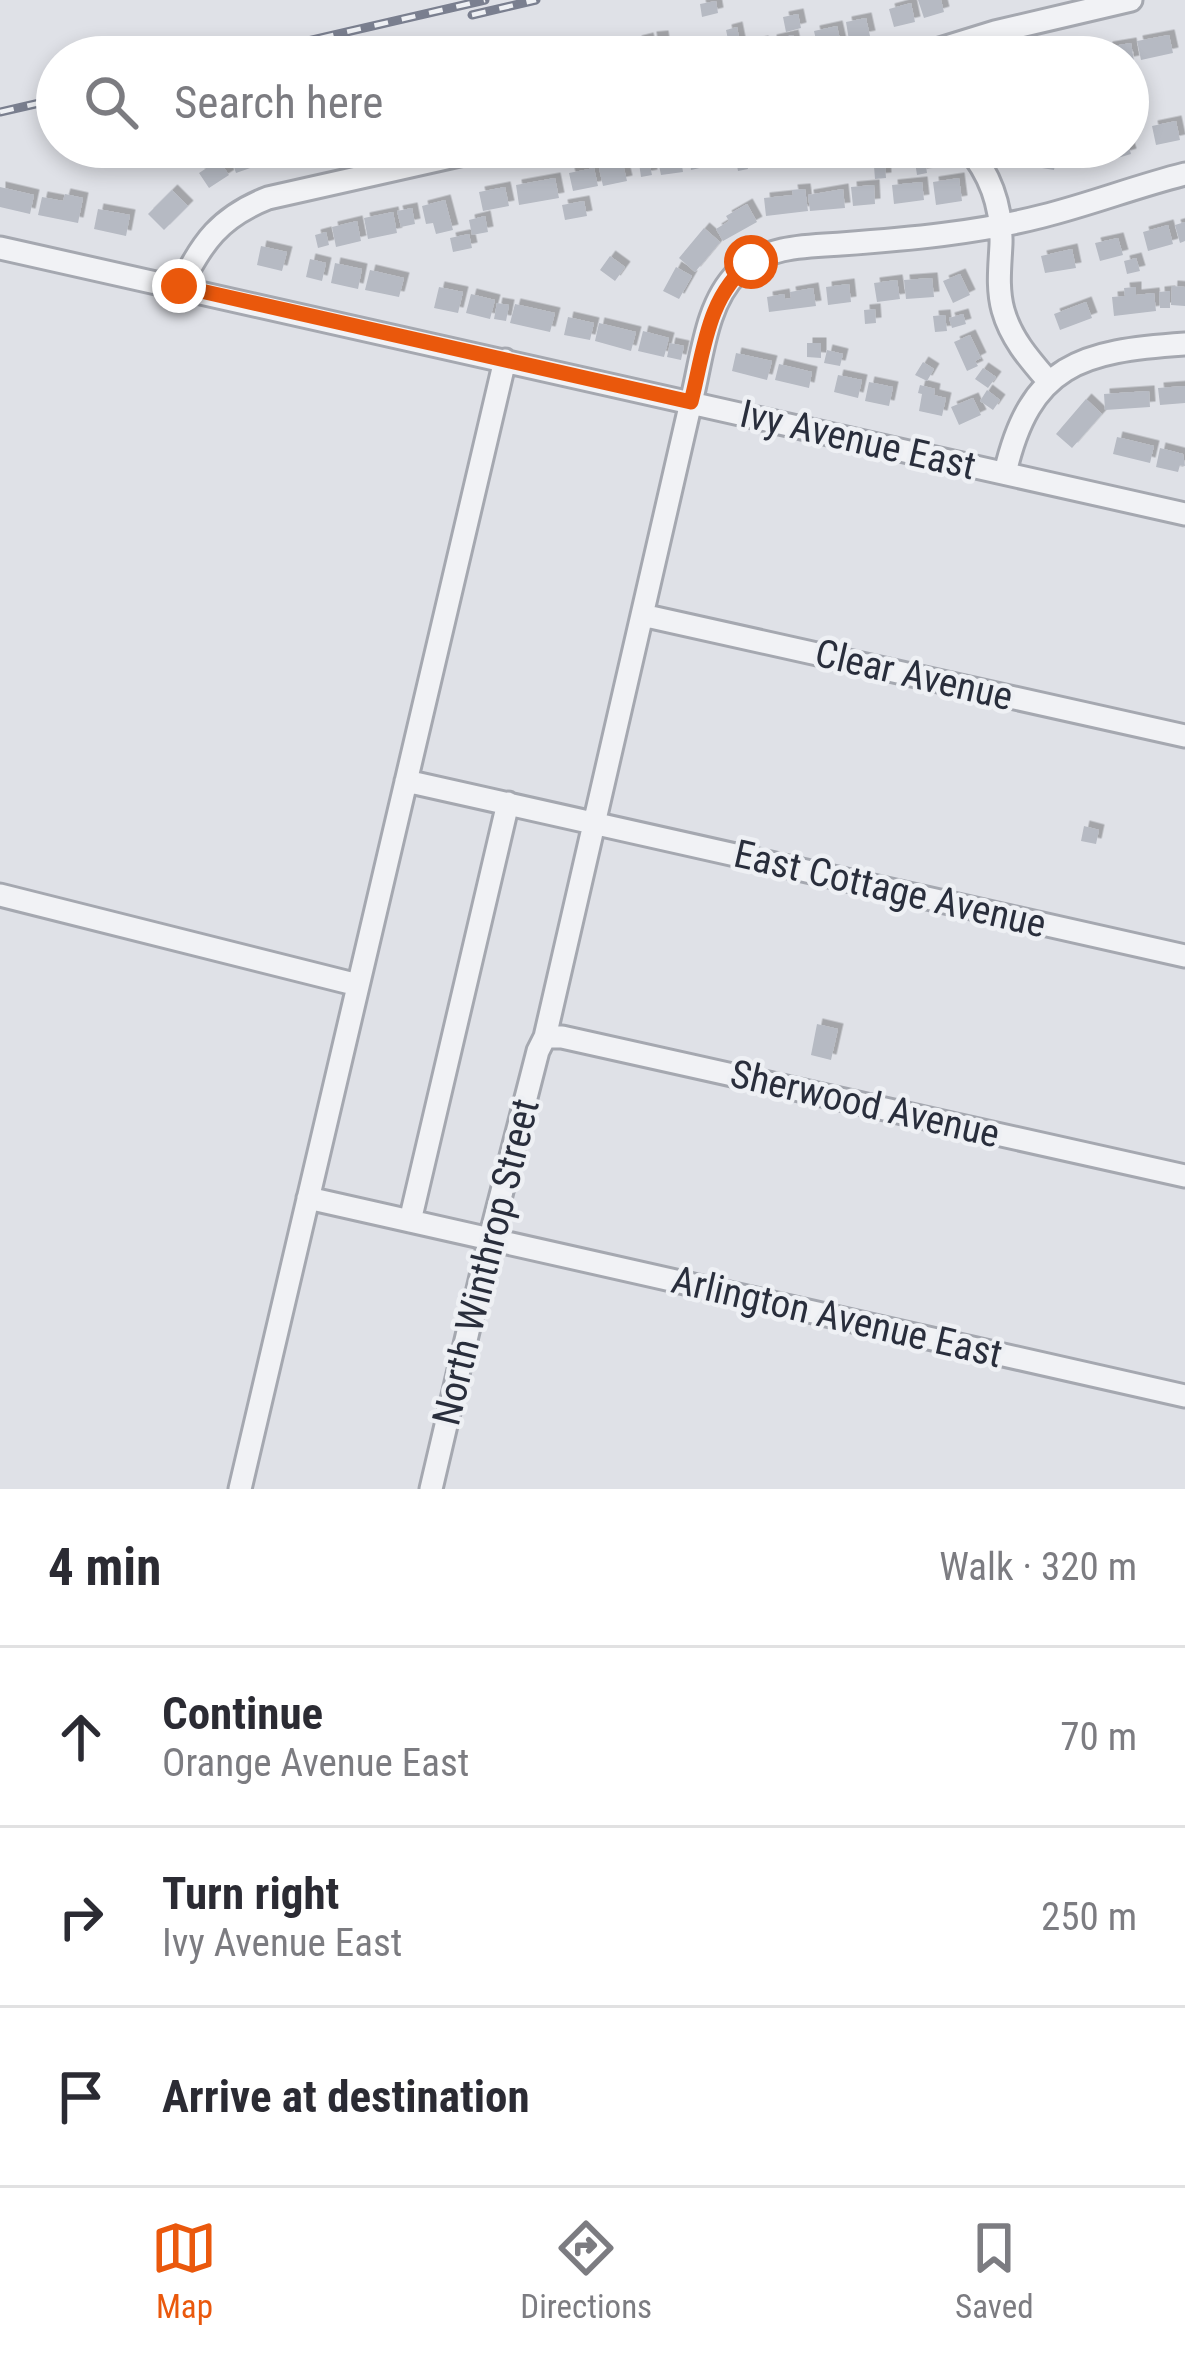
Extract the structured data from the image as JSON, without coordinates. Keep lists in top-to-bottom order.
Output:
{
  "streets": {
    "street": [
      "Ivy Avenue East",
      "Clear Avenue",
      "East Cottage Avenue",
      "Sherwood Avenue",
      "North Winthrop Street",
      "Arlington Avenue East"
    ]
  },
  "crossings": [
    ["Ivy Avenue East", "North Winthrop Street"],
    ["Clear Avenue", "North Winthrop Street"],
    ["East Cottage Avenue", "North Winthrop Street"],
    ["Sherwood Avenue", "North Winthrop Street"],
    ["North Winthrop Street", "Arlington Avenue East"]
  ],
  "page": {
    "search": "Search here",
    "heading": ["4 min", "Walk · 320 m"],
    "list": [
      ["Continue", "Orange Avenue East", "70 m"],
      ["Turn right", "Ivy Avenue East", "250 m"],
      "Arrive at destination"
    ],
    "nav": ["Map", "Directions", "Saved"]
  }
}
